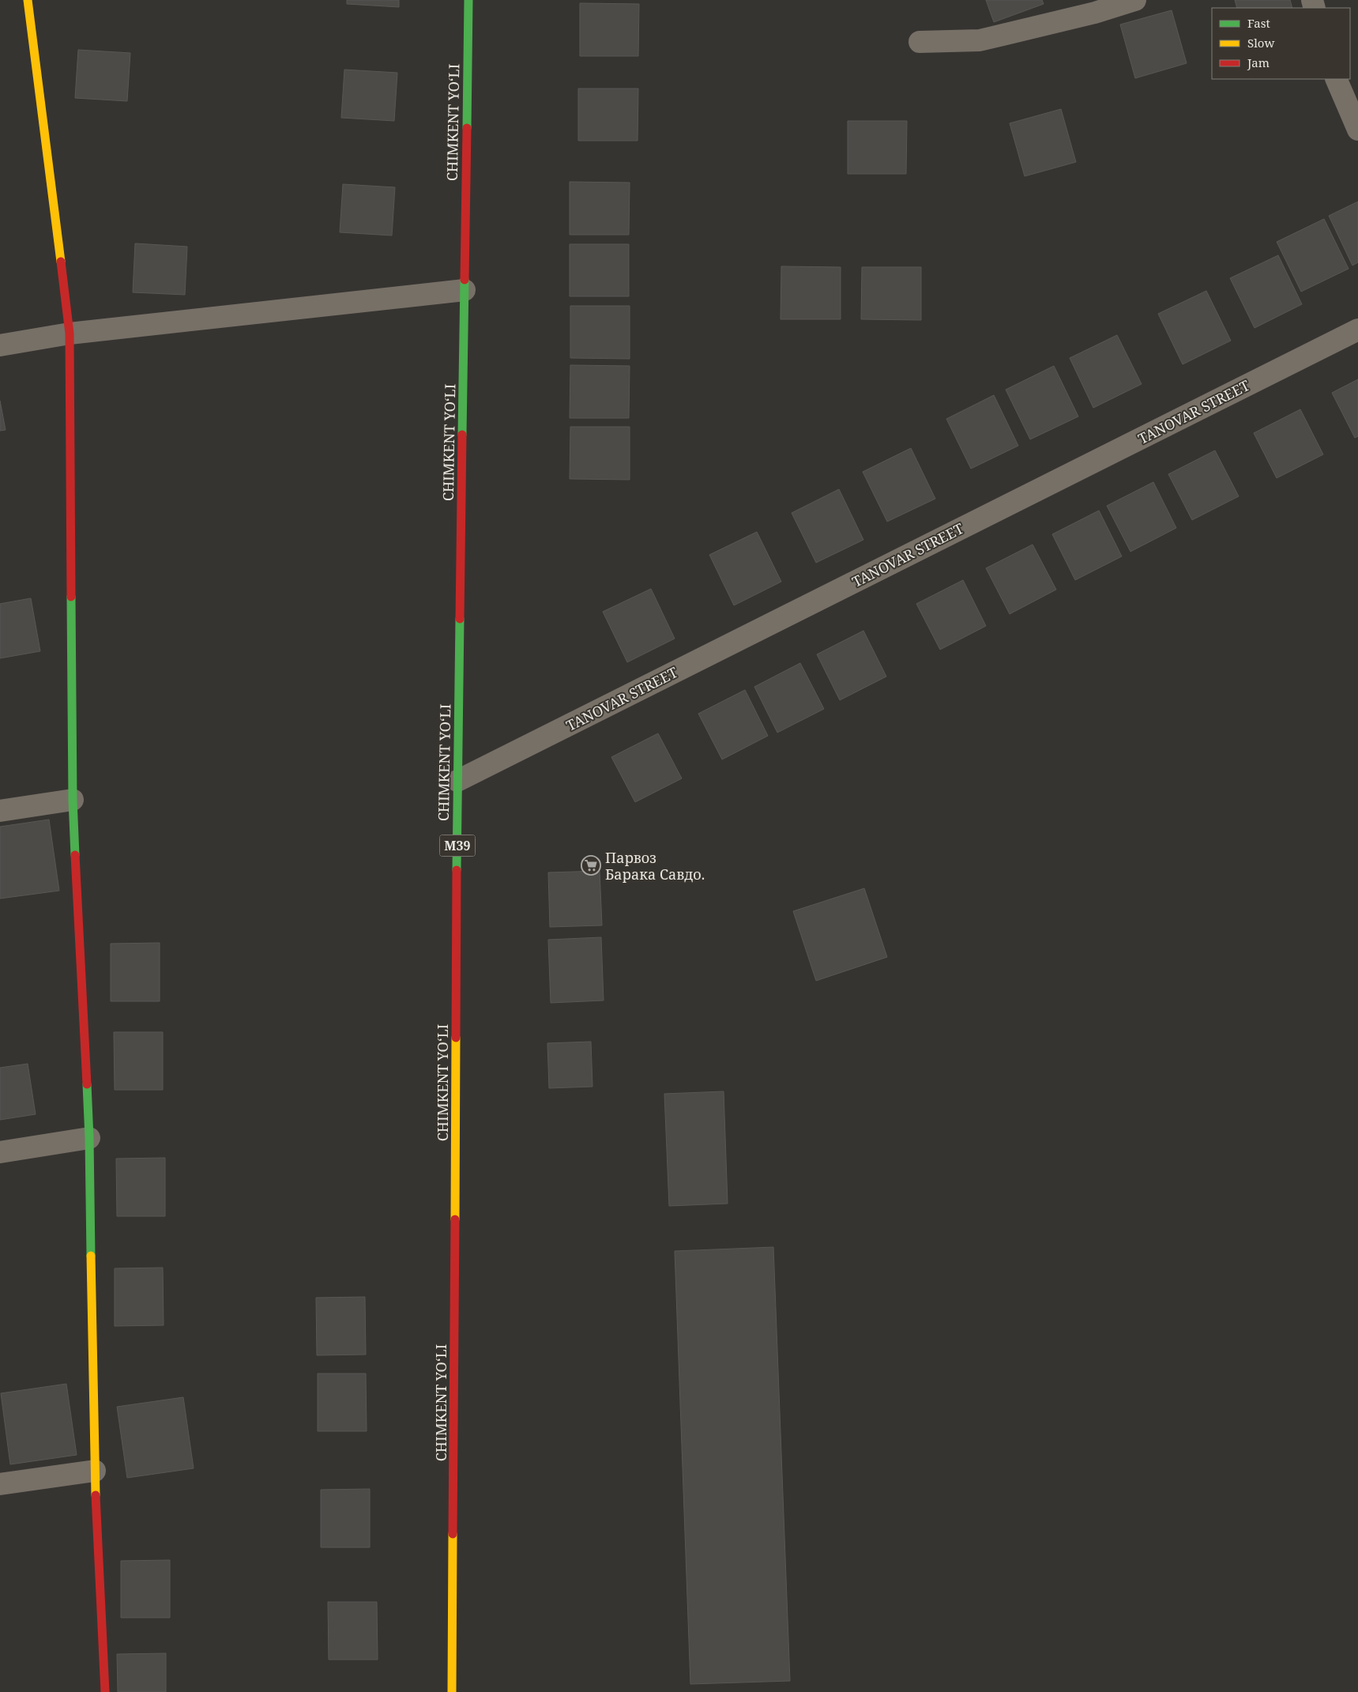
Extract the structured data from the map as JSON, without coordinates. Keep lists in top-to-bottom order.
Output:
{
  "streets": {
    "main road": ["CHIMKENT YO‘LI", "M39"],
    "street": ["TANOVAR STREET"]
  },
  "crossings": [
    ["CHIMKENT YO‘LI", "TANOVAR STREET"]
  ],
  "places": {
    "supermarket": ["Парвоз Барака Савдо."]
  },
  "legend": ["Fast", "Slow", "Jam"]
}
